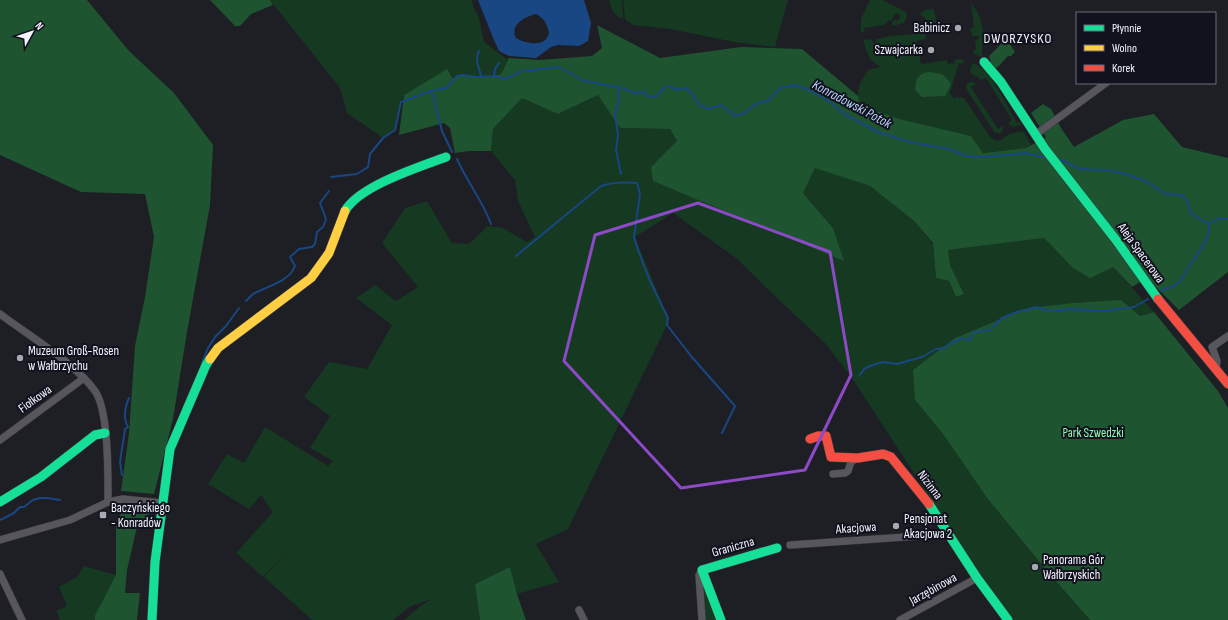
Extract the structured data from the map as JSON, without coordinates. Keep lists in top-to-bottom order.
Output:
{
  "streets": {
    "street": [
      "Aleja Spacerowa",
      "Fiołkowa",
      "Nizinna",
      "Akacjowa",
      "Graniczna",
      "Jarzębinowa"
    ]
  },
  "crossings": [
    ["Nizinna", "Akacjowa"],
    ["Nizinna", "Jarzębinowa"]
  ],
  "districts": ["DWORZYSKO"],
  "water": ["Konradowski Potok"],
  "parks": ["Park Szwedzki"],
  "places": {
    "other": [
      "Babinicz",
      "Szwajcarka",
      "Muzeum Groß-Rosen w Wałbrzychu",
      "Pensjonat Akacjowa 2",
      "Panorama Gór Wałbrzyskich"
    ],
    "transit": ["Baczyńskiego - Konradów"]
  },
  "legend": ["Płynnie", "Wolno", "Korek"],
  "north": "top right"
}
